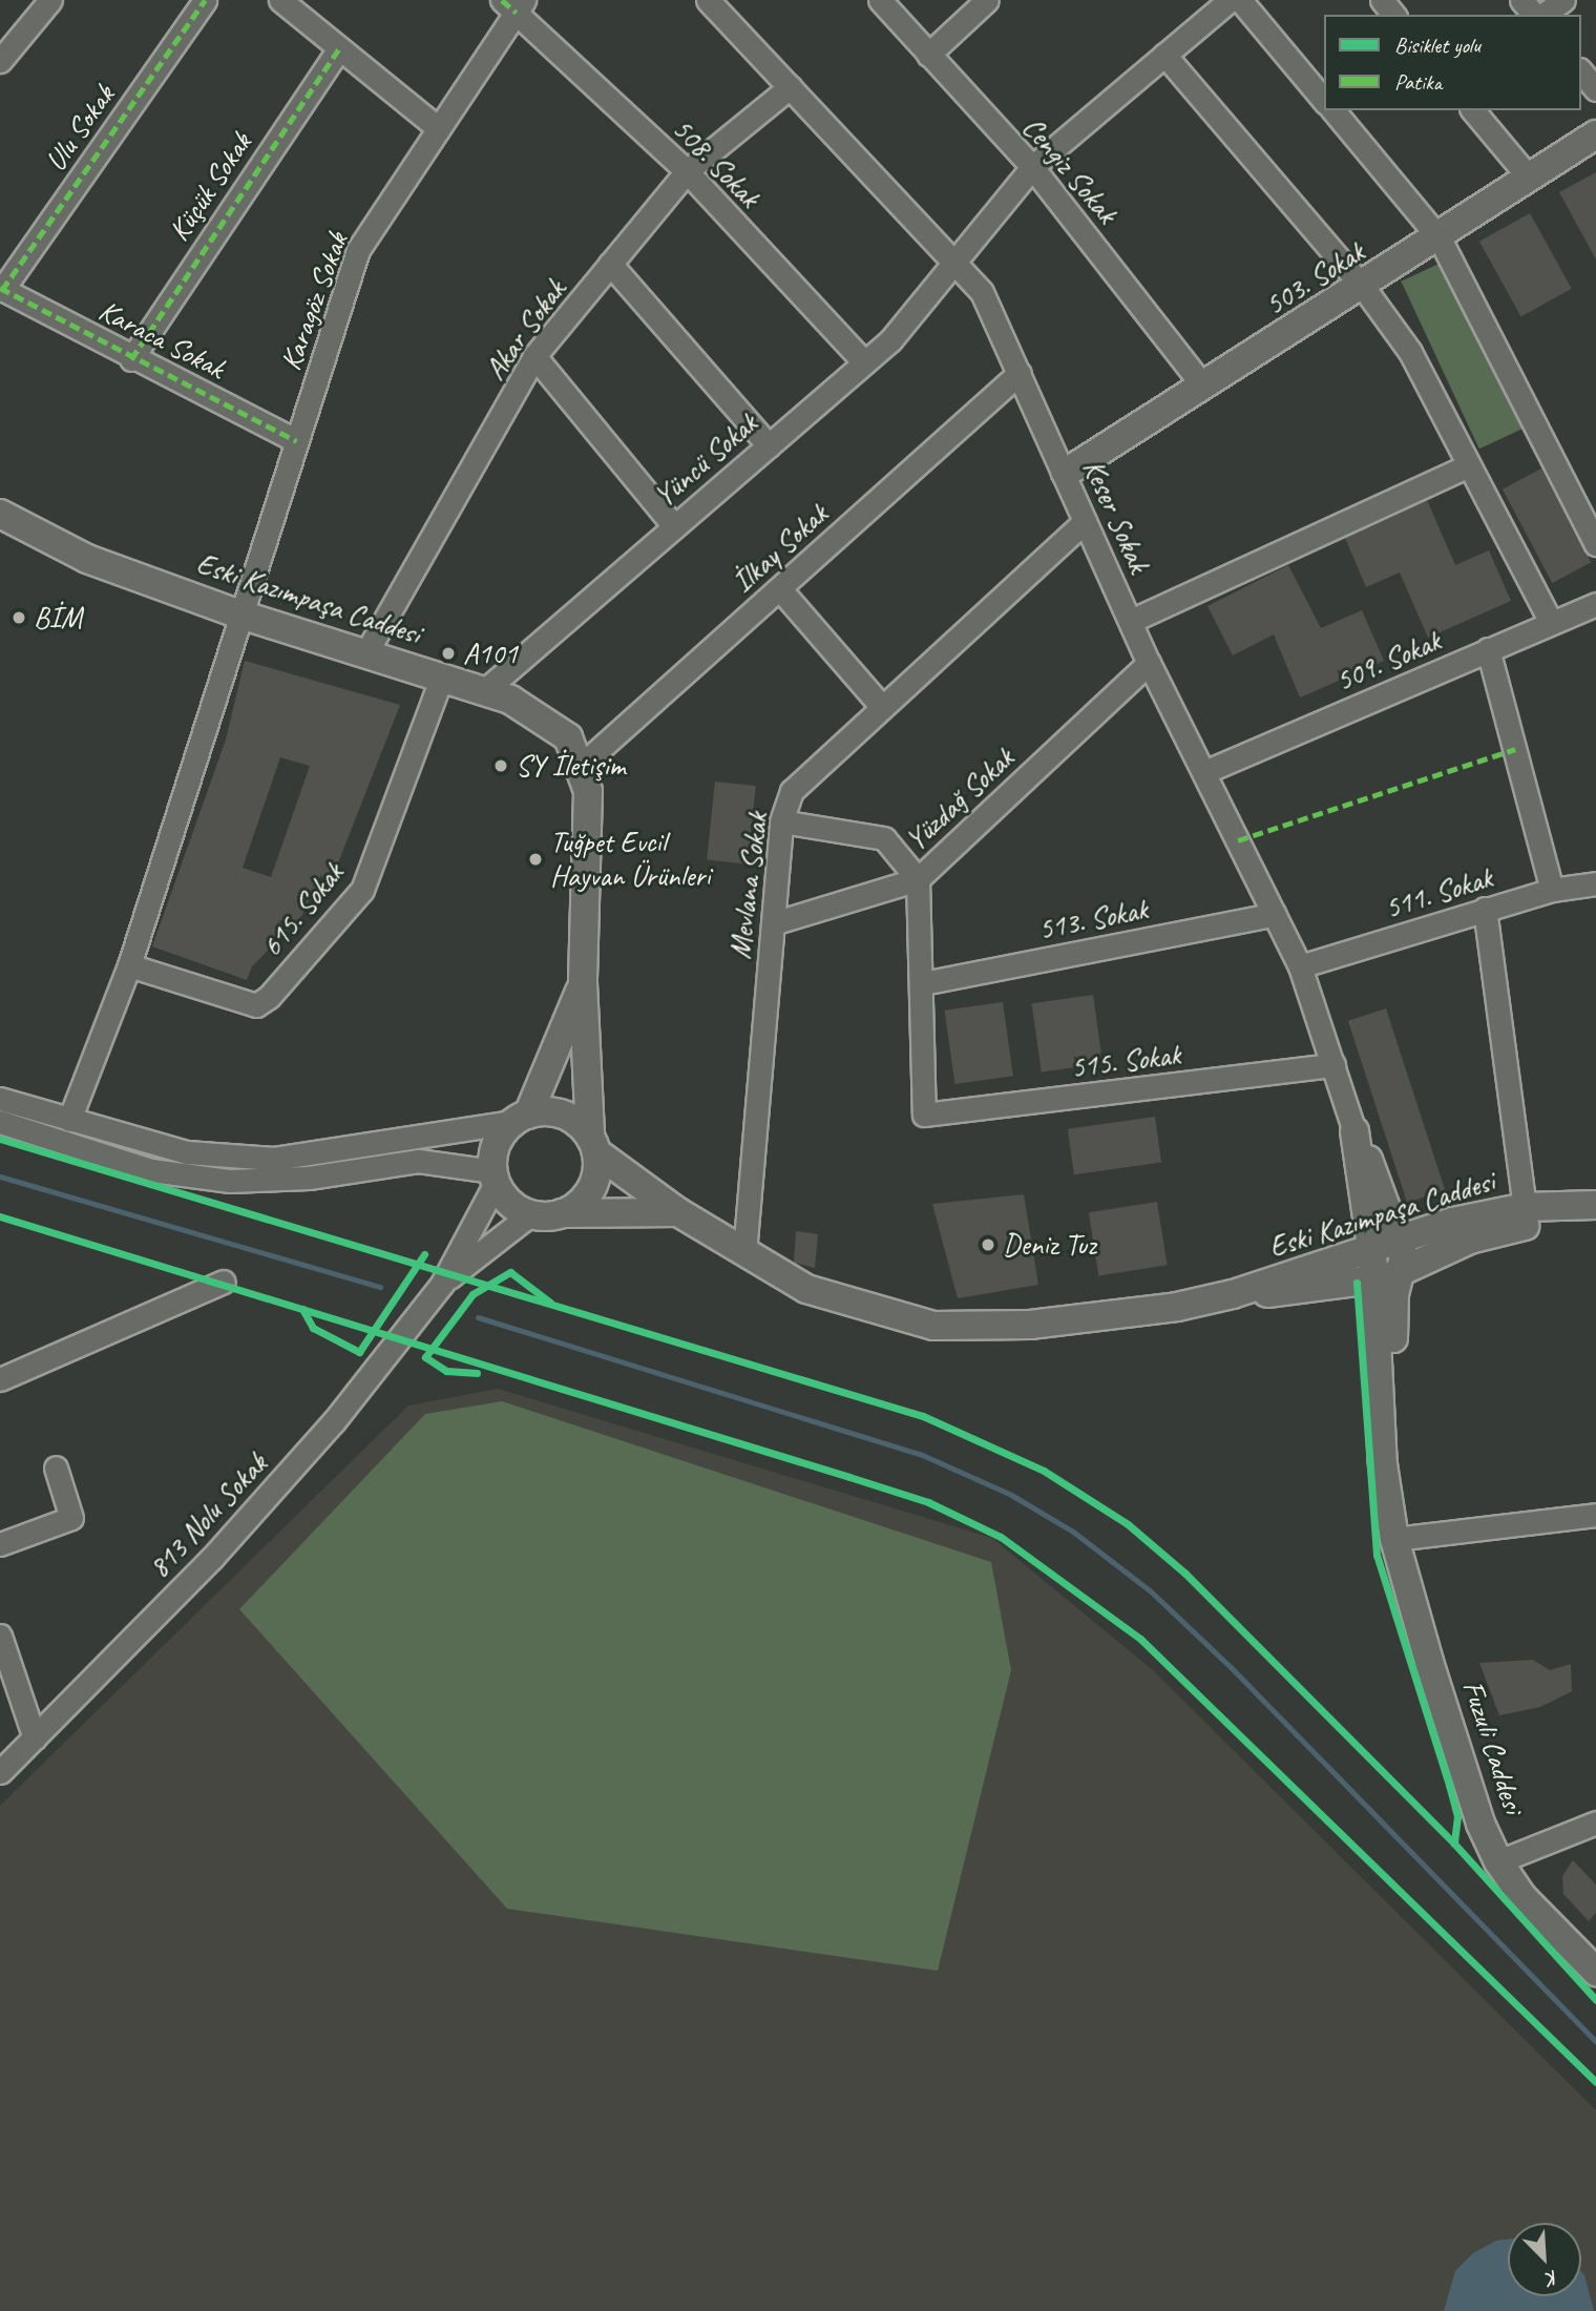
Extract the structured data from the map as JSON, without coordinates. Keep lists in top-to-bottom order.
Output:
{
  "streets": {
    "street": [
      "Ulu Sokak",
      "508. Sokak",
      "Cengiz Sokak",
      "Küçük Sokak",
      "503. Sokak",
      "Karagöz Sokak",
      "Akar Sokak",
      "Karaca Sokak",
      "Yüncü Sokak",
      "Keser Sokak",
      "İlkay Sokak",
      "Eski Kazımpaşa Caddesi",
      "509. Sokak",
      "Yüzdağ Sokak",
      "Mevlana Sokak",
      "511. Sokak",
      "615. Sokak",
      "513. Sokak",
      "515. Sokak",
      "813 Nolu Sokak",
      "Fuzuli Caddesi"
    ]
  },
  "crossings": [
    ["Ulu Sokak", "Karaca Sokak"],
    ["508. Sokak", "Karagöz Sokak"],
    ["508. Sokak", "Akar Sokak"],
    ["508. Sokak", "Yüncü Sokak"],
    ["Cengiz Sokak", "503. Sokak"],
    ["Cengiz Sokak", "Yüncü Sokak"],
    ["Küçük Sokak", "Karaca Sokak"],
    ["503. Sokak", "Keser Sokak"],
    ["Karagöz Sokak", "Karaca Sokak"],
    ["Karagöz Sokak", "Eski Kazımpaşa Caddesi"],
    ["Akar Sokak", "Keser Sokak"],
    ["Akar Sokak", "Eski Kazımpaşa Caddesi"],
    ["Yüncü Sokak", "Keser Sokak"],
    ["Yüncü Sokak", "Eski Kazımpaşa Caddesi"],
    ["Keser Sokak", "İlkay Sokak"],
    ["Keser Sokak", "509. Sokak"],
    ["Keser Sokak", "Yüzdağ Sokak"],
    ["Keser Sokak", "Mevlana Sokak"],
    ["Keser Sokak", "511. Sokak"],
    ["Keser Sokak", "513. Sokak"],
    ["Keser Sokak", "515. Sokak"],
    ["İlkay Sokak", "Eski Kazımpaşa Caddesi"],
    ["Eski Kazımpaşa Caddesi", "Mevlana Sokak"],
    ["Eski Kazımpaşa Caddesi", "615. Sokak"],
    ["Yüzdağ Sokak", "513. Sokak"],
    ["Yüzdağ Sokak", "515. Sokak"]
  ],
  "places": [
    "BİM",
    "A101",
    "SY İletişim",
    "Tuğpet Evcil Hayvan Ürünleri",
    "Deniz Tuz"
  ],
  "legend": ["Bisiklet yolu", "Patika"],
  "north": "bottom right"
}
